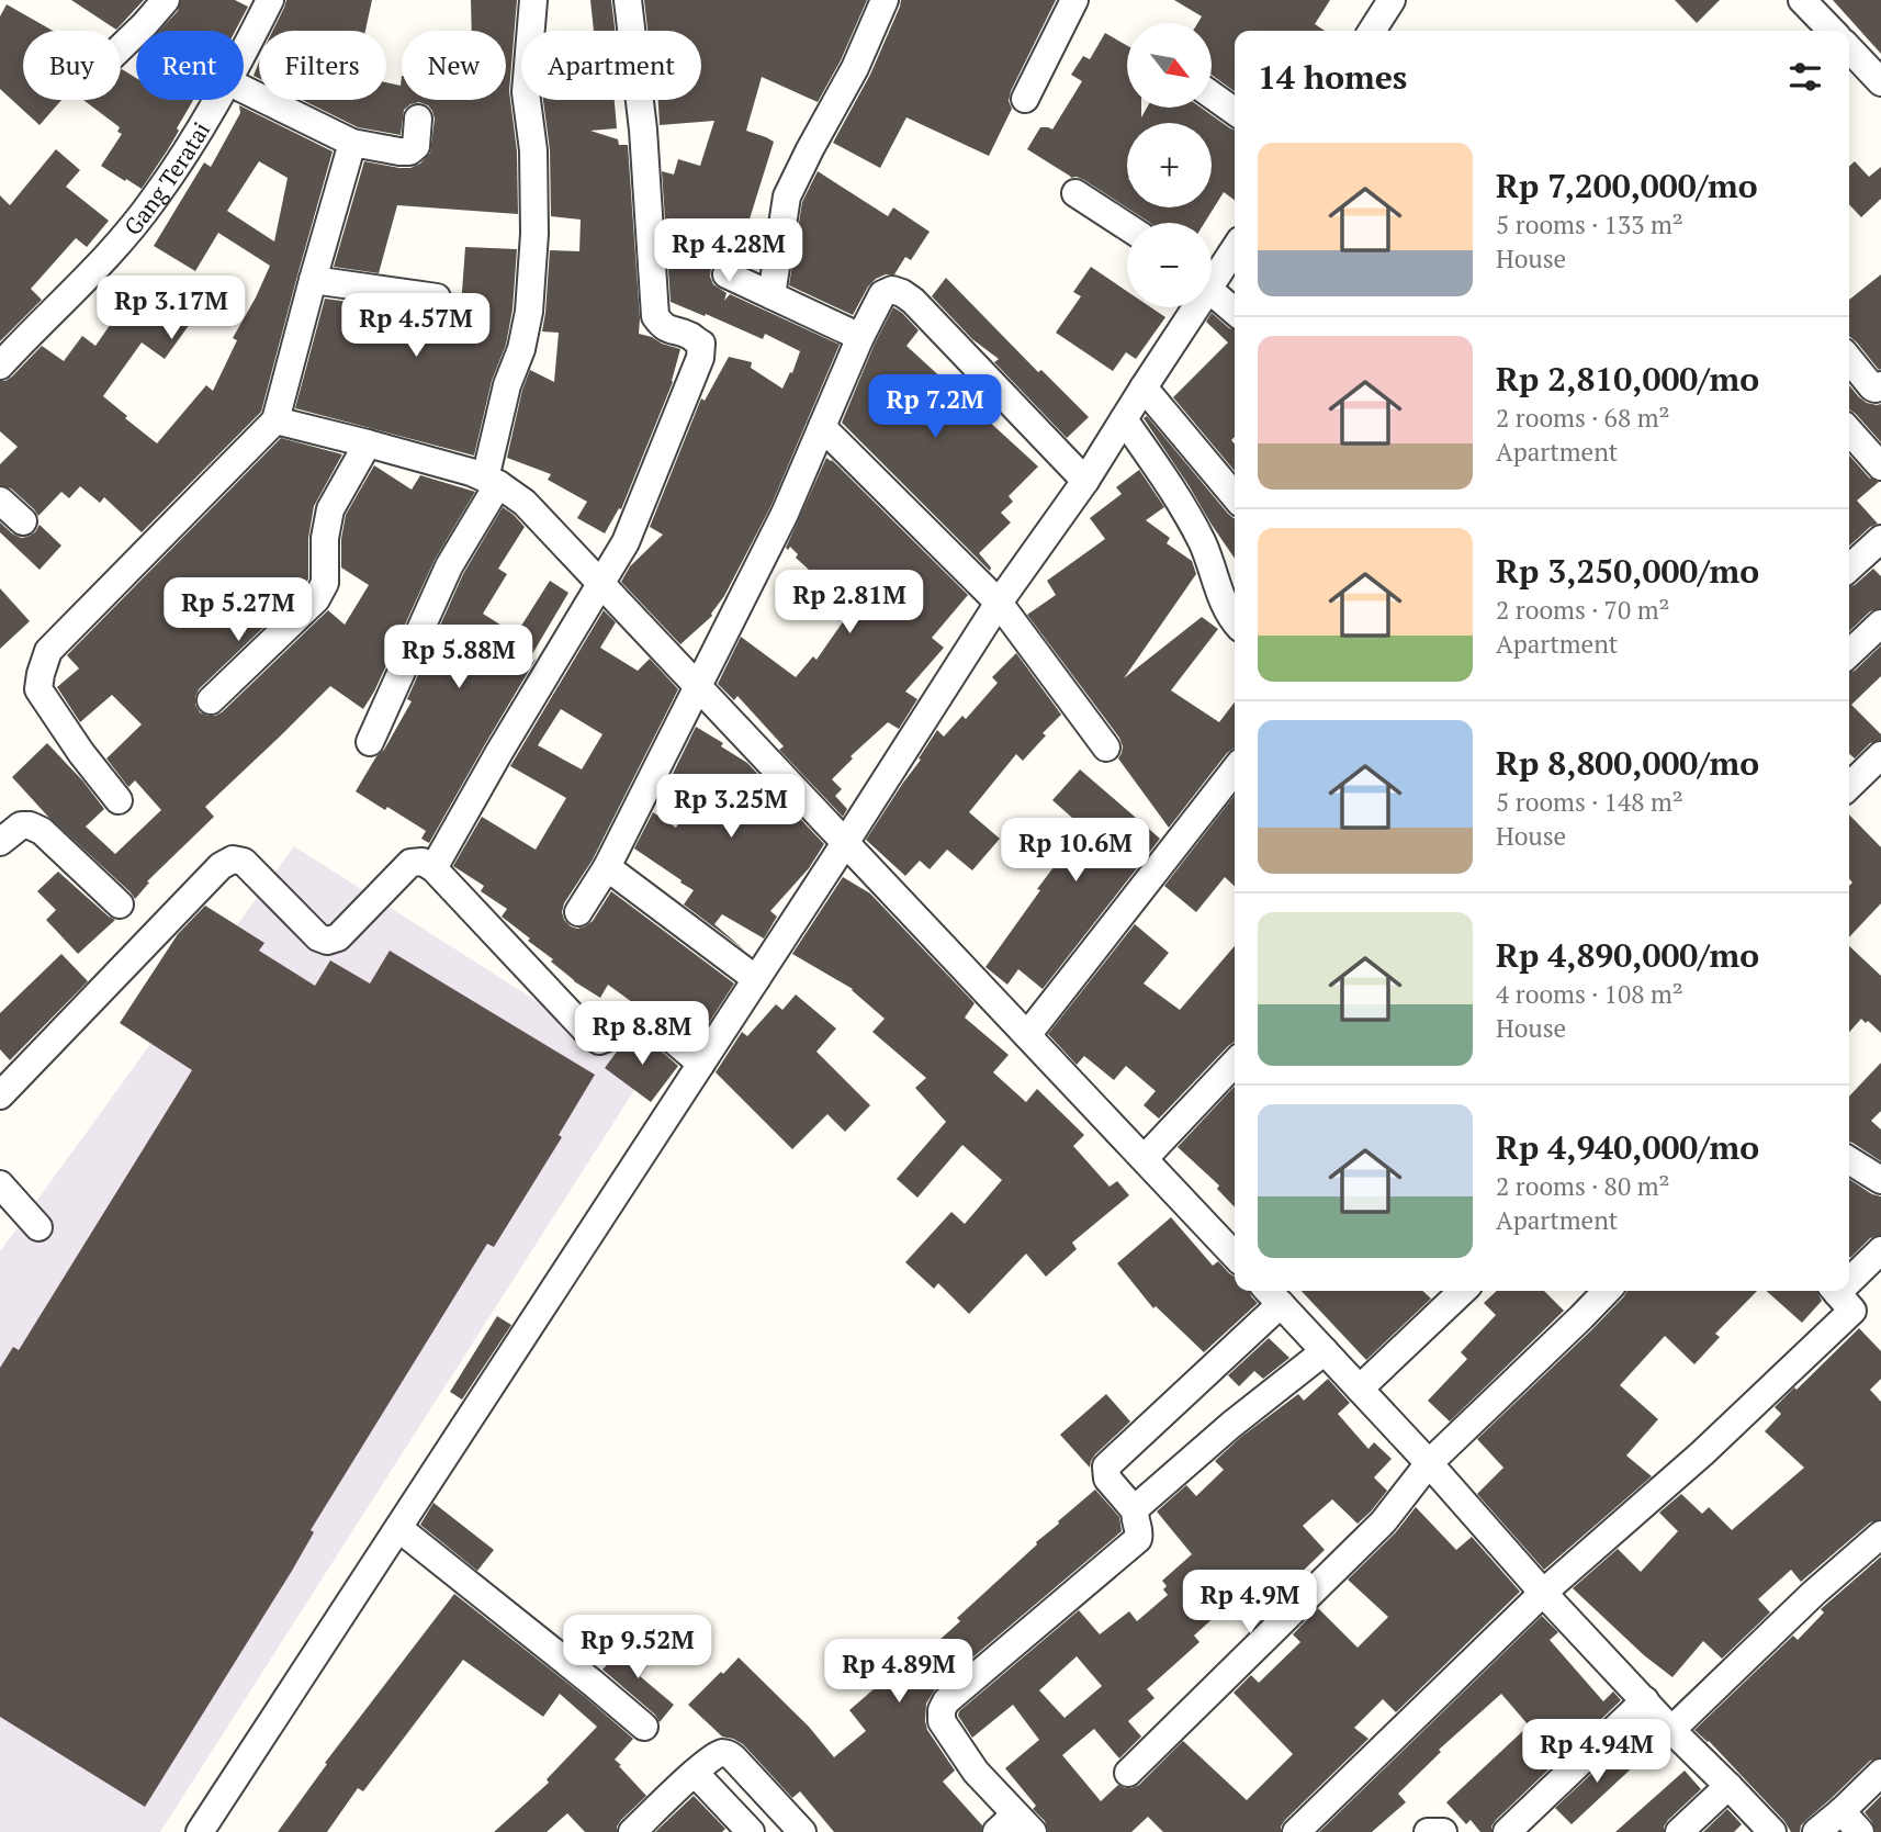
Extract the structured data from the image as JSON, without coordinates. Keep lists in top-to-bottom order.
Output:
{
  "streets": {
    "street": ["Gang Teratai"]
  },
  "north": "bottom right",
  "page": {
    "map_buttons": ["+", "−"],
    "chip": [
      "Buy",
      "Rent",
      "Filters",
      "New",
      "Apartment"
    ],
    "heading": "14 homes",
    "list": [
      {
        "name": "Rp 7,200,000/mo",
        "note": "5 rooms · 133 m² · House"
      },
      {
        "name": "Rp 2,810,000/mo",
        "note": "2 rooms · 68 m² · Apartment"
      },
      {
        "name": "Rp 3,250,000/mo",
        "note": "2 rooms · 70 m² · Apartment"
      },
      {
        "name": "Rp 8,800,000/mo",
        "note": "5 rooms · 148 m² · House"
      },
      {
        "name": "Rp 4,890,000/mo",
        "note": "4 rooms · 108 m² · House"
      },
      {
        "name": "Rp 4,940,000/mo",
        "note": "2 rooms · 80 m² · Apartment"
      }
    ],
    "price": [
      "Rp 4.28M",
      "Rp 3.17M",
      "Rp 4.57M",
      "Rp 7.2M",
      "Rp 2.81M",
      "Rp 5.27M",
      "Rp 5.88M",
      "Rp 3.25M",
      "Rp 10.6M",
      "Rp 8.8M",
      "Rp 4.9M",
      "Rp 9.52M",
      "Rp 4.89M",
      "Rp 4.94M"
    ]
  }
}
